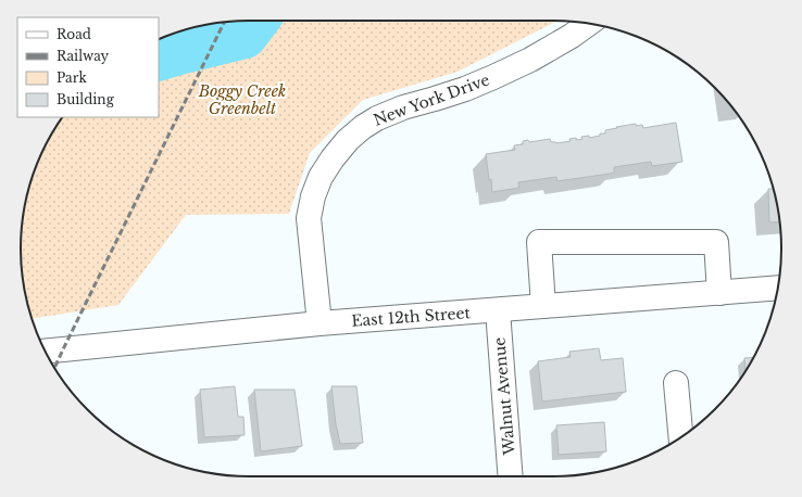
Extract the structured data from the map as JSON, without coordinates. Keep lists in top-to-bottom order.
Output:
{
  "streets": {
    "street": ["New York Drive", "East 12th Street", "Walnut Avenue"]
  },
  "crossings": [
    ["New York Drive", "East 12th Street"],
    ["East 12th Street", "Walnut Avenue"]
  ],
  "parks": ["Boggy Creek Greenbelt"],
  "legend": [
    "Road",
    "Railway",
    "Park",
    "Building"
  ]
}
